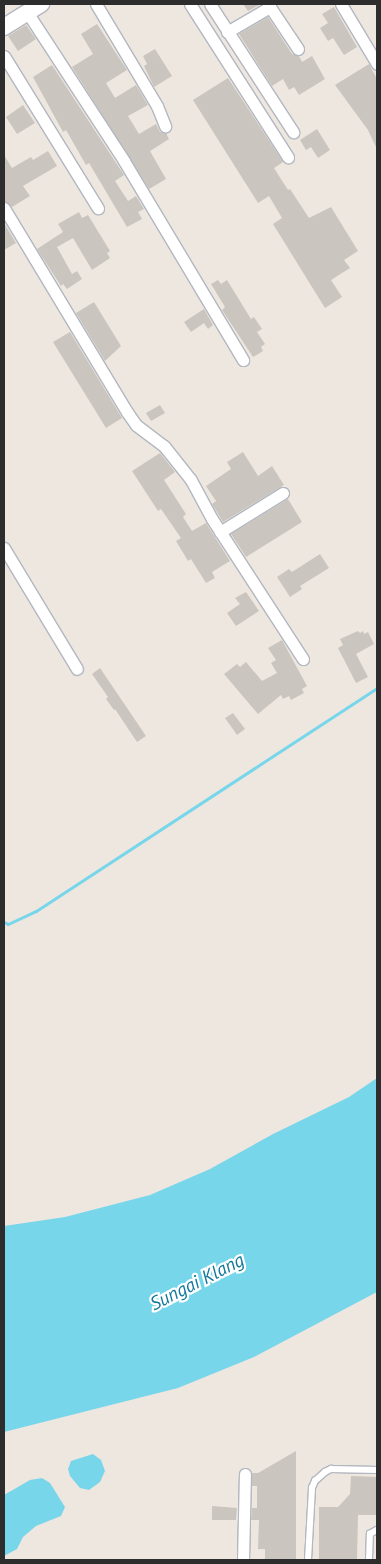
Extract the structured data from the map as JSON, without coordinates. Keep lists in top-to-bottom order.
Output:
{
  "water": ["Sungai Klang"]
}
